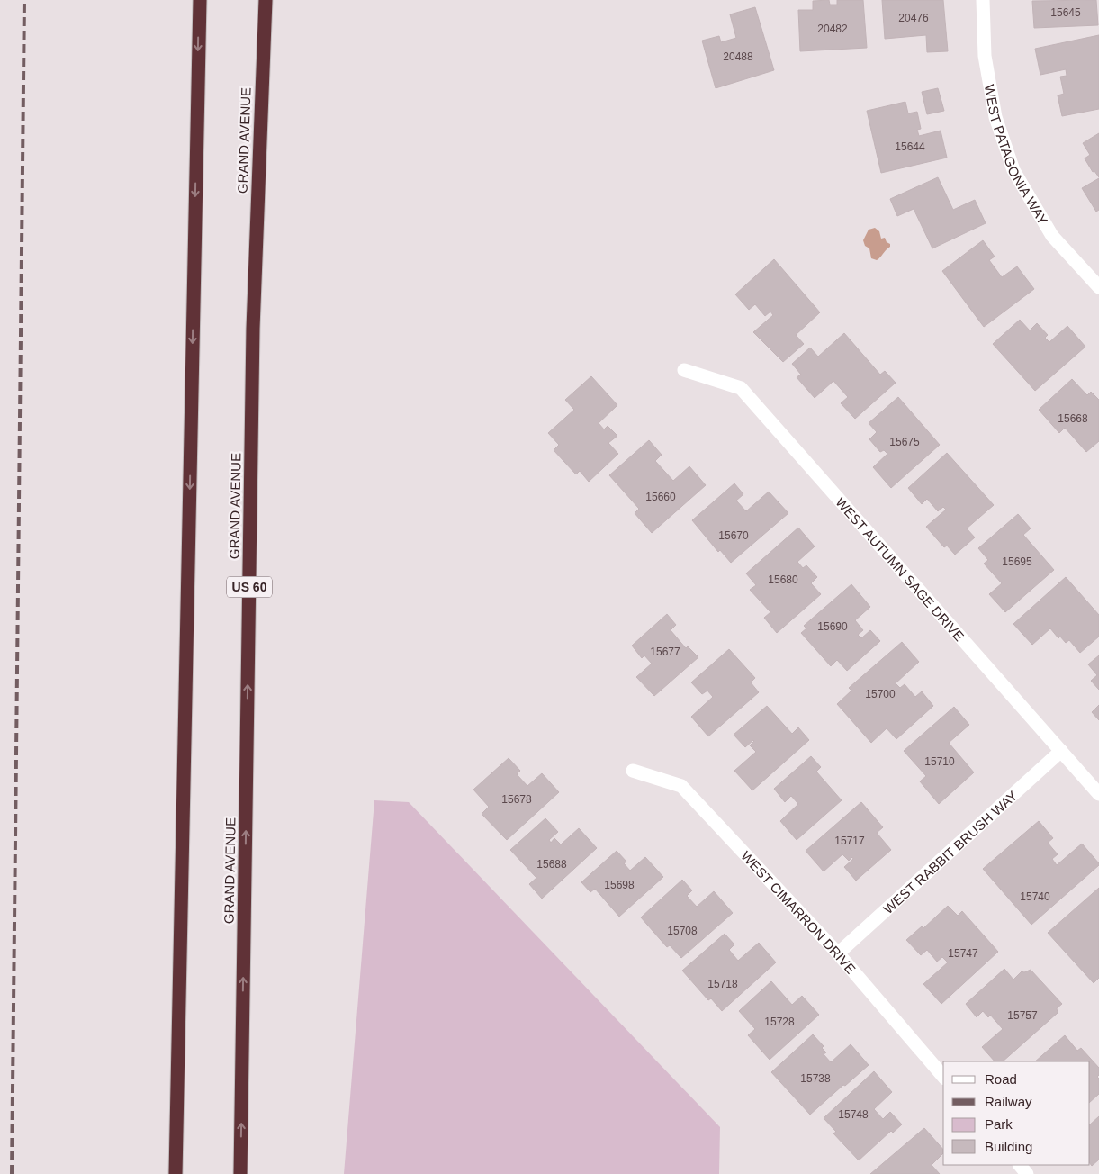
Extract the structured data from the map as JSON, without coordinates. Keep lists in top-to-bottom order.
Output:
{
  "streets": {
    "highway": ["GRAND AVENUE", "US 60"],
    "street": [
      "WEST PATAGONIA WAY",
      "WEST AUTUMN SAGE DRIVE",
      "WEST RABBIT BRUSH WAY",
      "WEST CIMARRON DRIVE"
    ]
  },
  "crossings": [
    ["WEST AUTUMN SAGE DRIVE", "WEST RABBIT BRUSH WAY"],
    ["WEST RABBIT BRUSH WAY", "WEST CIMARRON DRIVE"]
  ],
  "house_numbers": [
    "15645",
    "20476",
    "20482",
    "20488",
    "15644",
    "15668",
    "15675",
    "15660",
    "15670",
    "15695",
    "15680",
    "15690",
    "15677",
    "15700",
    "15710",
    "15678",
    "15717",
    "15688",
    "15698",
    "15740",
    "15708",
    "15747",
    "15718",
    "15757",
    "15728",
    "15738",
    "15748"
  ],
  "legend": [
    "Road",
    "Railway",
    "Park",
    "Building"
  ]
}
